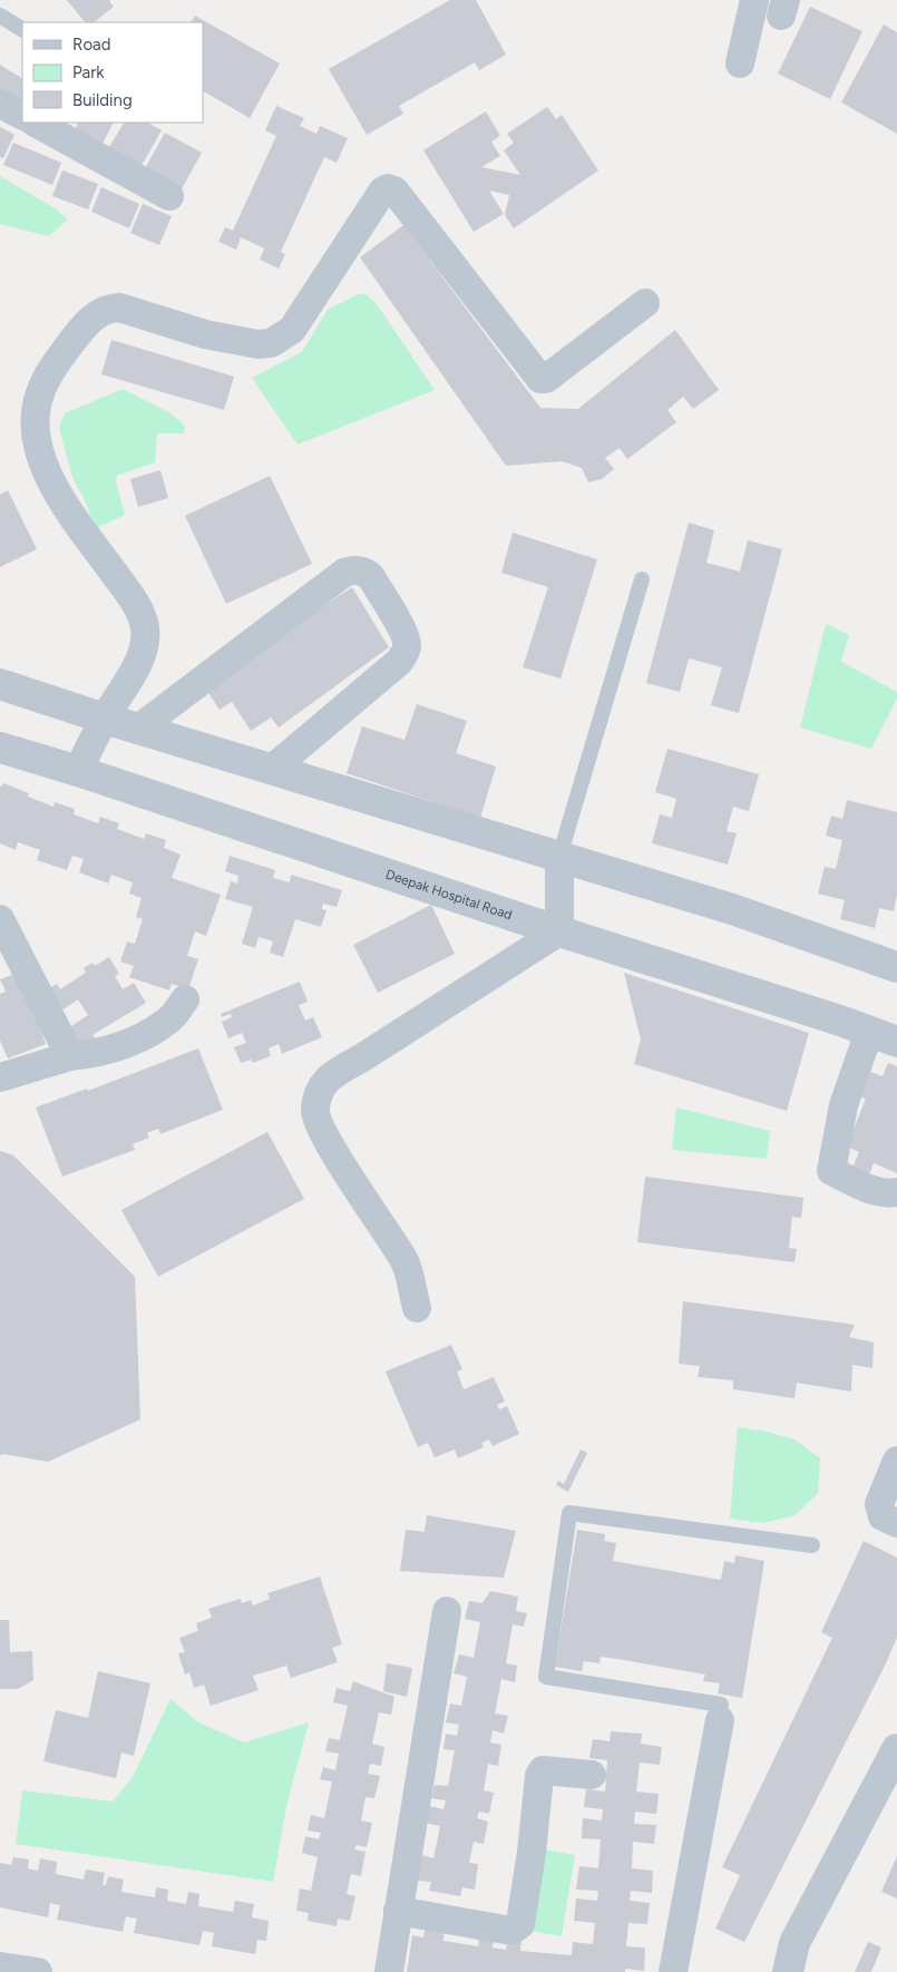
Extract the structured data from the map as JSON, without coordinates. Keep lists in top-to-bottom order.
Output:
{
  "streets": {
    "street": ["Deepak Hospital Road"]
  },
  "legend": ["Road", "Park", "Building"]
}
